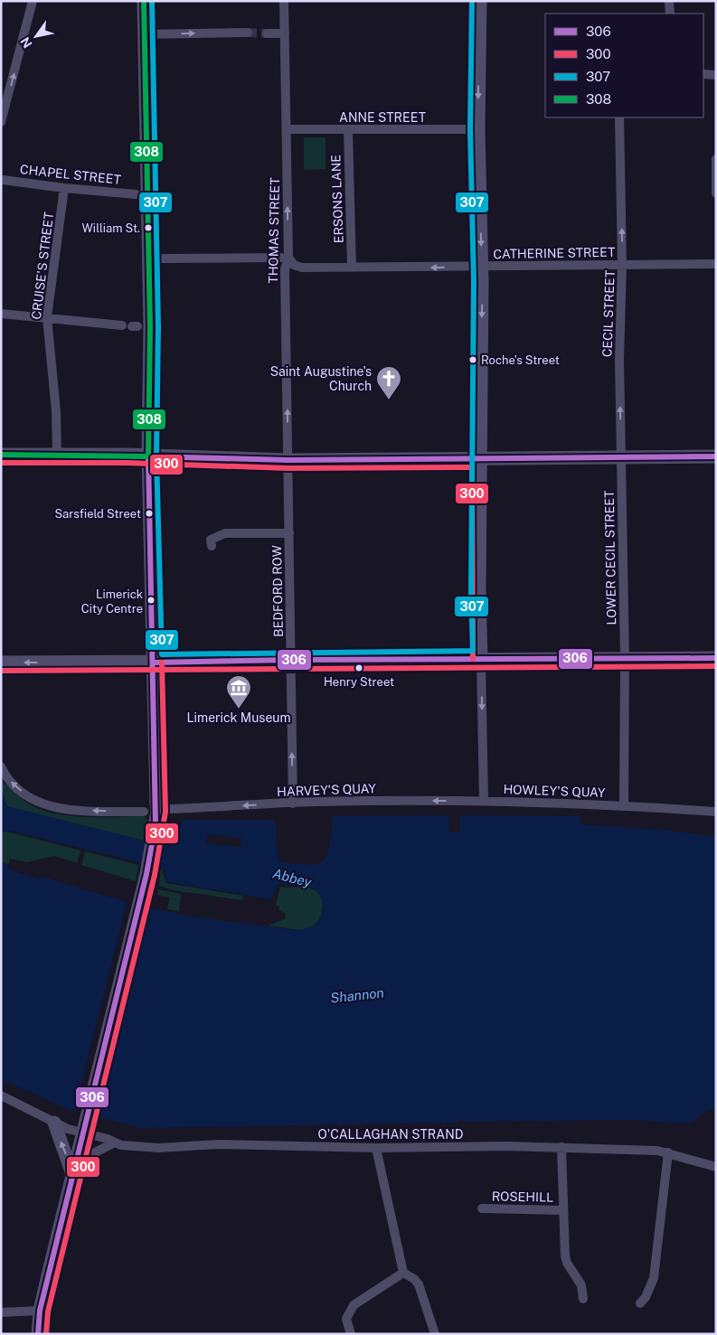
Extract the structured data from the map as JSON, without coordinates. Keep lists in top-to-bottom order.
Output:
{
  "streets": {
    "street": [
      "ANNE STREET",
      "CHAPEL STREET",
      "ERSONS LANE",
      "THOMAS STREET",
      "CATHERINE STREET",
      "CRUISE'S STREET",
      "CECIL STREET",
      "LOWER CECIL STREET",
      "BEDFORD ROW",
      "HARVEY'S QUAY",
      "HOWLEY'S QUAY",
      "O'CALLAGHAN STRAND",
      "ROSEHILL"
    ]
  },
  "crossings": [
    ["ANNE STREET", "ERSONS LANE"],
    ["ANNE STREET", "THOMAS STREET"],
    ["CHAPEL STREET", "CRUISE'S STREET"],
    ["ERSONS LANE", "CATHERINE STREET"],
    ["THOMAS STREET", "CATHERINE STREET"],
    ["THOMAS STREET", "BEDFORD ROW"],
    ["CATHERINE STREET", "CECIL STREET"],
    ["CECIL STREET", "LOWER CECIL STREET"],
    ["LOWER CECIL STREET", "HOWLEY'S QUAY"],
    ["BEDFORD ROW", "HARVEY'S QUAY"],
    ["HARVEY'S QUAY", "HOWLEY'S QUAY"],
    ["O'CALLAGHAN STRAND", "ROSEHILL"]
  ],
  "one_way": [
    "THOMAS STREET",
    "CECIL STREET",
    "BEDFORD ROW",
    "HARVEY'S QUAY"
  ],
  "water": ["Abbey", "Shannon"],
  "places": {
    "other": [
      "William St.",
      "Roche's Street",
      "Sarsfield Street",
      "Limerick City Centre",
      "Henry Street"
    ],
    "church": ["Saint Augustine's Church"],
    "museum": ["Limerick Museum"]
  },
  "lines": [
    "transit line 307",
    "transit line 308",
    "transit line 306",
    "transit line 300"
  ],
  "legend": [
    "306",
    "300",
    "307",
    "308"
  ],
  "north": "bottom left"
}
